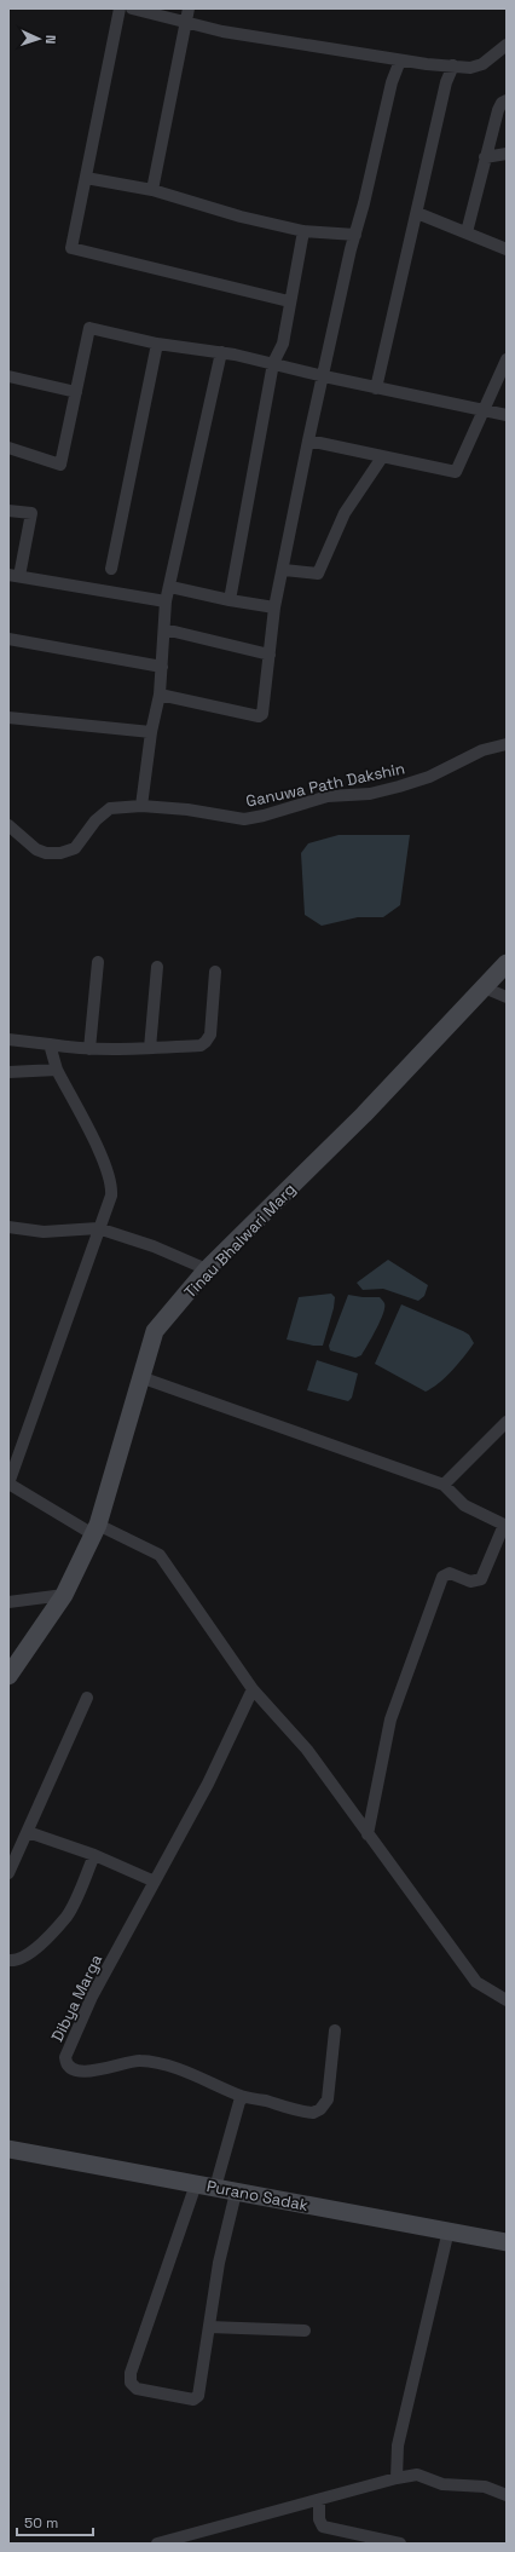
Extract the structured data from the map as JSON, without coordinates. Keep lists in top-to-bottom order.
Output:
{
  "streets": {
    "street": [
      "Ganuwa Path Dakshin",
      "Tinau Bhalwari Marg",
      "Dibya Marga",
      "Purano Sadak"
    ]
  },
  "scale_bar": "50 m",
  "north": "right"
}
